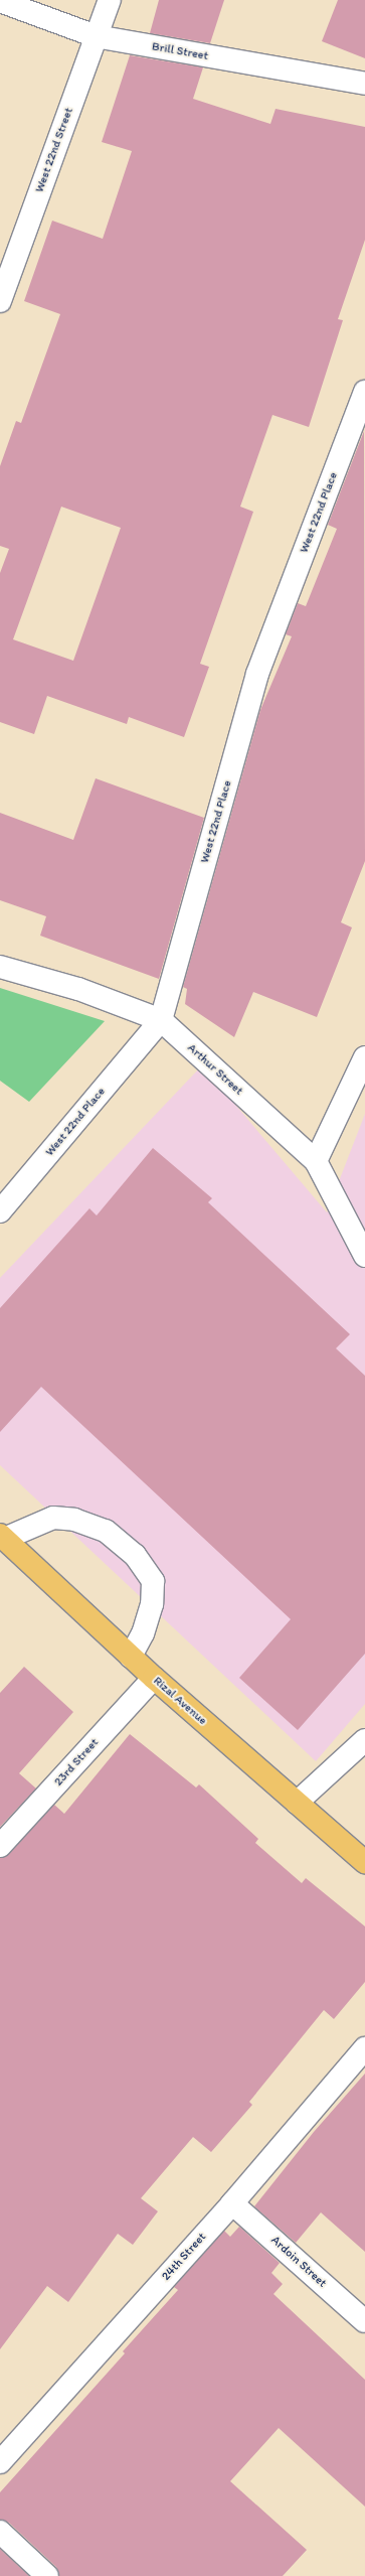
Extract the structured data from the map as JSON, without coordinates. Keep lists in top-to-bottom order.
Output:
{
  "streets": {
    "highway": ["Rizal Avenue"],
    "street": [
      "Brill Street",
      "West 22nd Street",
      "West 22nd Place",
      "Arthur Street",
      "23rd Street",
      "24th Street",
      "Ardoin Street"
    ]
  },
  "crossings": [
    ["Brill Street", "West 22nd Street"],
    ["West 22nd Place", "Arthur Street"],
    ["Rizal Avenue", "23rd Street"],
    ["24th Street", "Ardoin Street"]
  ]
}
